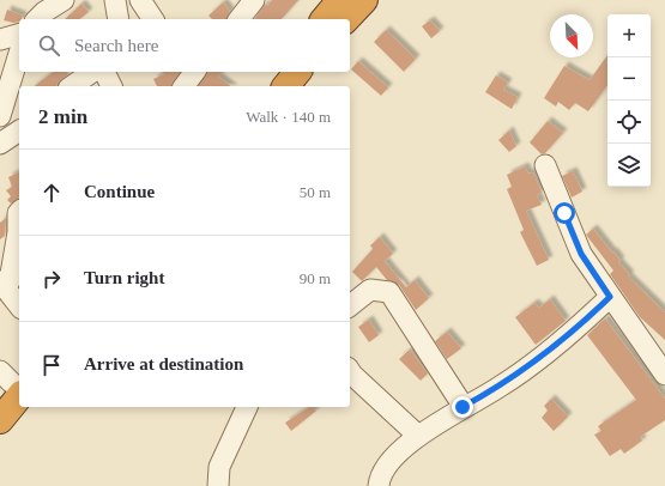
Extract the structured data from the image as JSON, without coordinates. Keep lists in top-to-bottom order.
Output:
{
  "north": "bottom right",
  "page": {
    "map_buttons": ["+", "−"],
    "search": "Search here",
    "heading": ["2 min", "Walk · 140 m"],
    "list": [
      ["Continue", "50 m"],
      ["Turn right", "90 m"],
      "Arrive at destination"
    ]
  }
}
